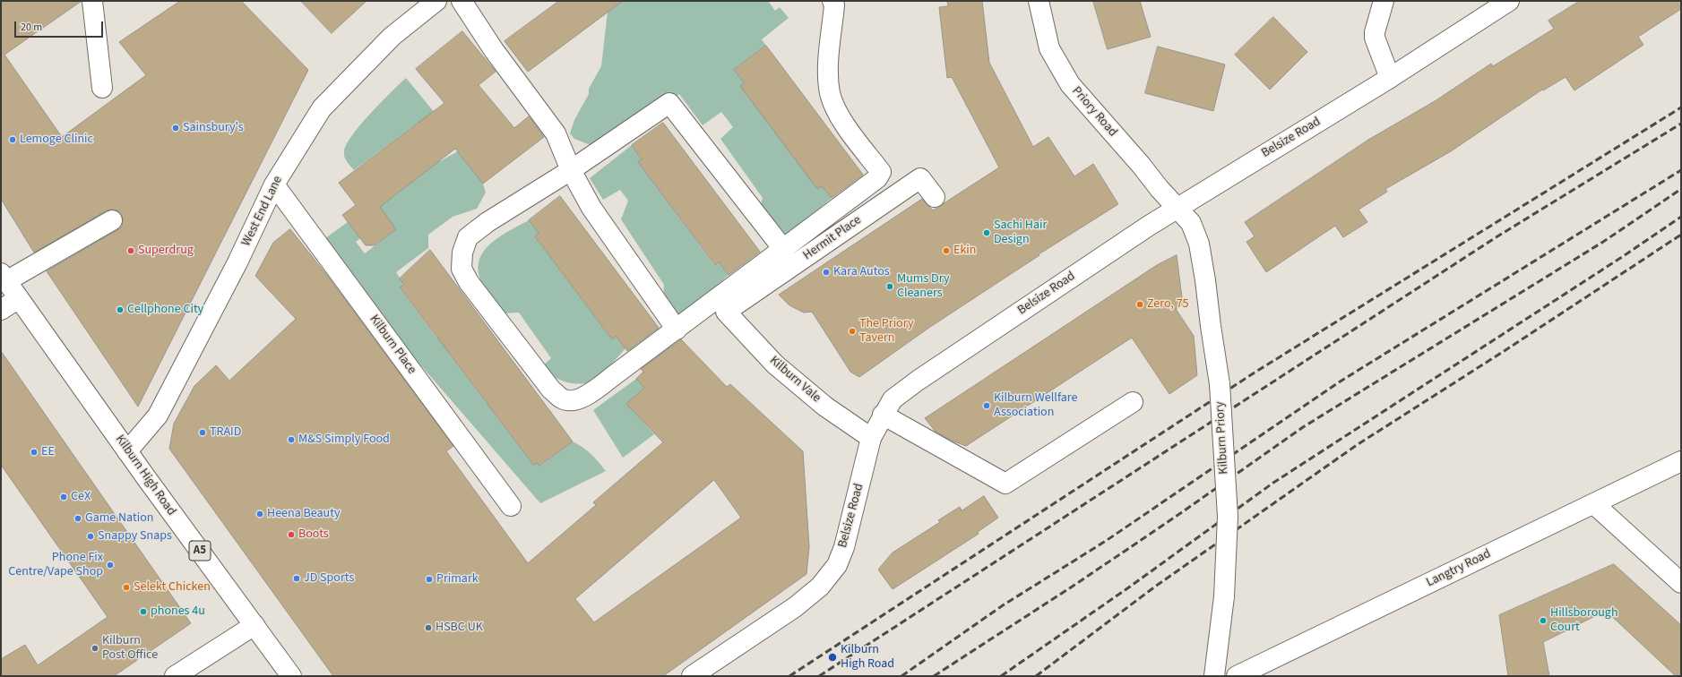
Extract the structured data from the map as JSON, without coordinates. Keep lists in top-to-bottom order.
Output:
{
  "streets": {
    "street": [
      "Priory Road",
      "Belsize Road",
      "West End Lane",
      "Hermit Place",
      "Kilburn Place",
      "Kilburn Vale",
      "Kilburn Priory",
      "Kilburn High Road",
      "A5",
      "Langtry Road"
    ]
  },
  "crossings": [
    ["Priory Road", "Belsize Road"],
    ["Priory Road", "Kilburn Priory"],
    ["Belsize Road", "Kilburn Vale"],
    ["Belsize Road", "Kilburn Priory"],
    ["West End Lane", "Kilburn Place"],
    ["West End Lane", "Kilburn High Road"],
    ["Hermit Place", "Kilburn Vale"]
  ],
  "places": [
    "Sainsbury's",
    "Lemoge Clinic",
    "Sachi Hair Design",
    "Superdrug",
    "Ekin",
    "Kara Autos",
    "Mums Dry Cleaners",
    "Zero, 75",
    "Cellphone City",
    "The Priory Tavern",
    "Kilburn Wellfare Association",
    "TRAID",
    "M&S Simply Food",
    "EE",
    "CeX",
    "Heena Beauty",
    "Game Nation",
    "Boots",
    "Snappy Snaps",
    "Phone Fix Centre/Vape Shop",
    "JD Sports",
    "Primark",
    "Selekt Chicken",
    "phones 4u",
    "Hillsborough Court",
    "HSBC UK",
    "Kilburn Post Office",
    "Kilburn High Road"
  ],
  "scale_bar": "20 m"
}
